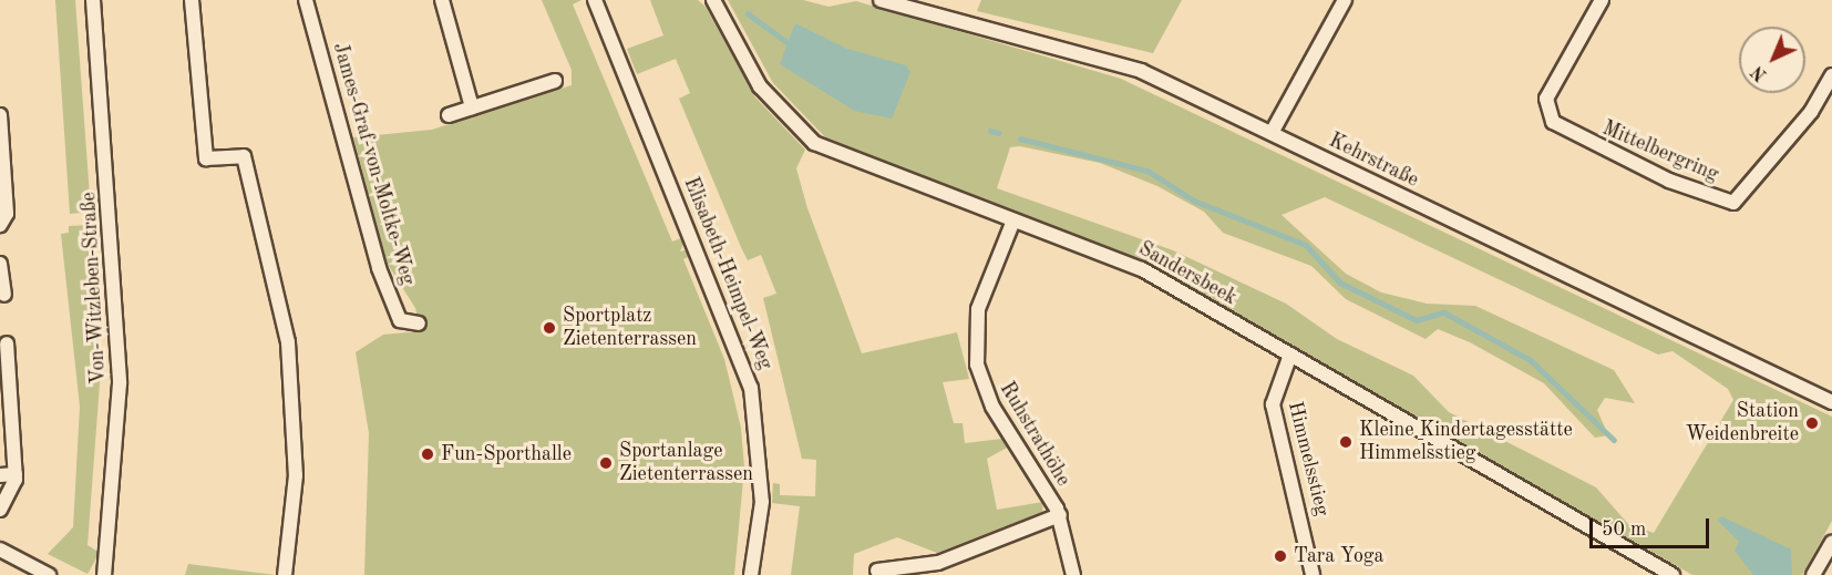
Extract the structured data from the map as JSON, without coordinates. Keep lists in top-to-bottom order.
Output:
{
  "streets": {
    "street": [
      "Mittelbergring",
      "Kehrstraße",
      "James-Graf-von-Moltke-Weg",
      "Elisabeth-Heimpel-Weg",
      "Sandersbeek",
      "Von-Witzleben-Straße",
      "Ruhstrathöhe",
      "Himmelsstieg"
    ]
  },
  "crossings": [
    ["Sandersbeek", "Ruhstrathöhe"],
    ["Sandersbeek", "Himmelsstieg"]
  ],
  "places": [
    "Sportplatz Zietenterrassen",
    "Station Weidenbreite",
    "Kleine Kindertagesstätte Himmelsstieg",
    "Fun-Sporthalle",
    "Sportanlage Zietenterrassen",
    "Tara Yoga"
  ],
  "scale_bar": "50 m",
  "north": "bottom left"
}
